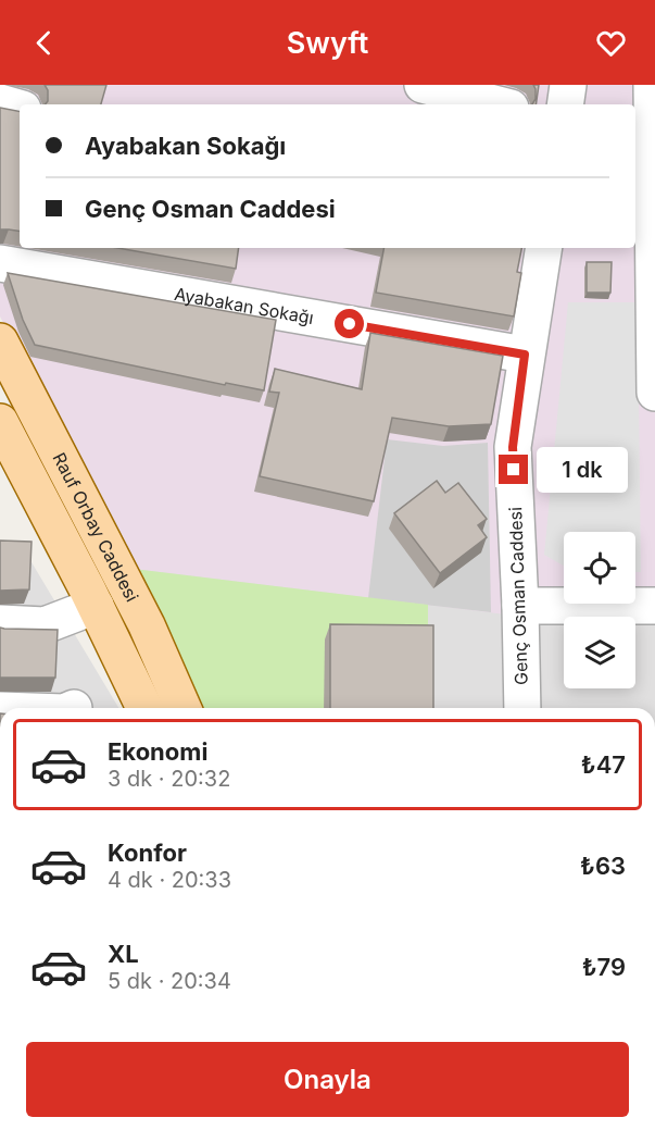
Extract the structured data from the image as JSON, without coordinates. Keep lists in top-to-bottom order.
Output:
{
  "streets": {
    "main road": ["Rauf Orbay Caddesi"],
    "street": ["Ayabakan Sokağı", "Genç Osman Caddesi"]
  },
  "crossings": [
    ["Ayabakan Sokağı", "Genç Osman Caddesi"]
  ],
  "page": {
    "header": "Swyft",
    "banner": ["Ayabakan Sokağı", "Genç Osman Caddesi"],
    "bubble": "1 dk",
    "list": [
      {
        "name": "Ekonomi",
        "note": "3 dk · 20:32",
        "value": "₺47"
      },
      {
        "name": "Konfor",
        "note": "4 dk · 20:33",
        "value": "₺63"
      },
      {
        "name": "XL",
        "note": "5 dk · 20:34",
        "value": "₺79"
      }
    ],
    "buttons": "Onayla"
  }
}
